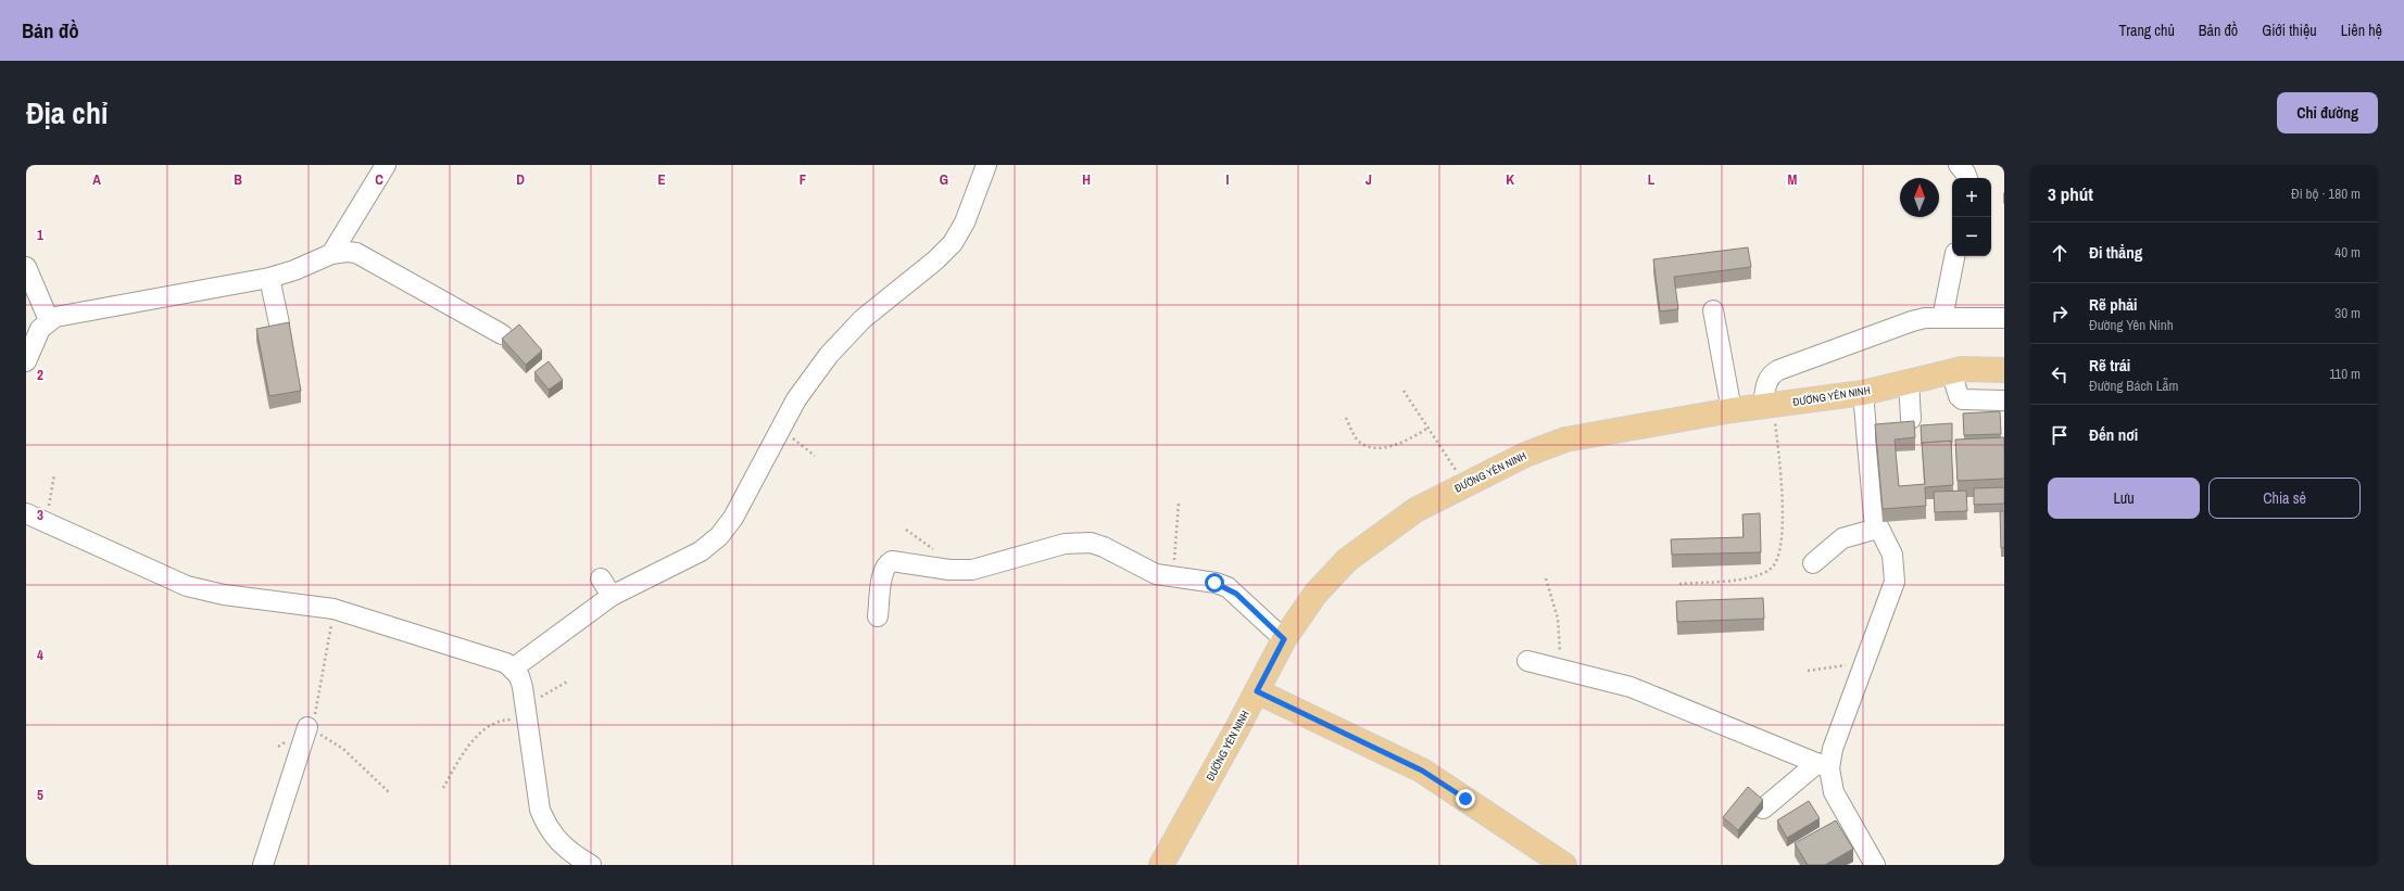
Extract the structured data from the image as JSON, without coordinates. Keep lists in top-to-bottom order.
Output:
{
  "streets": {
    "main road": ["ĐƯỜNG YÊN NINH"]
  },
  "north": "top",
  "page": {
    "header": "Bản đồ",
    "nav": [
      "Trang chủ",
      "Bản đồ",
      "Giới thiệu",
      "Liên hệ"
    ],
    "title": "Địa chỉ",
    "buttons": [
      "Chỉ đường",
      ["Lưu", "Chia sẻ"]
    ],
    "heading": ["3 phút", "Đi bộ · 180 m"],
    "map_buttons": ["+", "−"],
    "list": [
      ["Đi thẳng", "40 m"],
      ["Rẽ phải", "Đường Yên Ninh", "30 m"],
      ["Rẽ trái", "Đường Bách Lẫm", "110 m"],
      "Đến nơi"
    ]
  },
  "grid": {
    "columns": [
      "A",
      "B",
      "C",
      "D",
      "E",
      "F",
      "G",
      "H",
      "I",
      "J",
      "K",
      "L",
      "M"
    ],
    "rows": [
      "1",
      "2",
      "3",
      "4",
      "5"
    ]
  }
}
